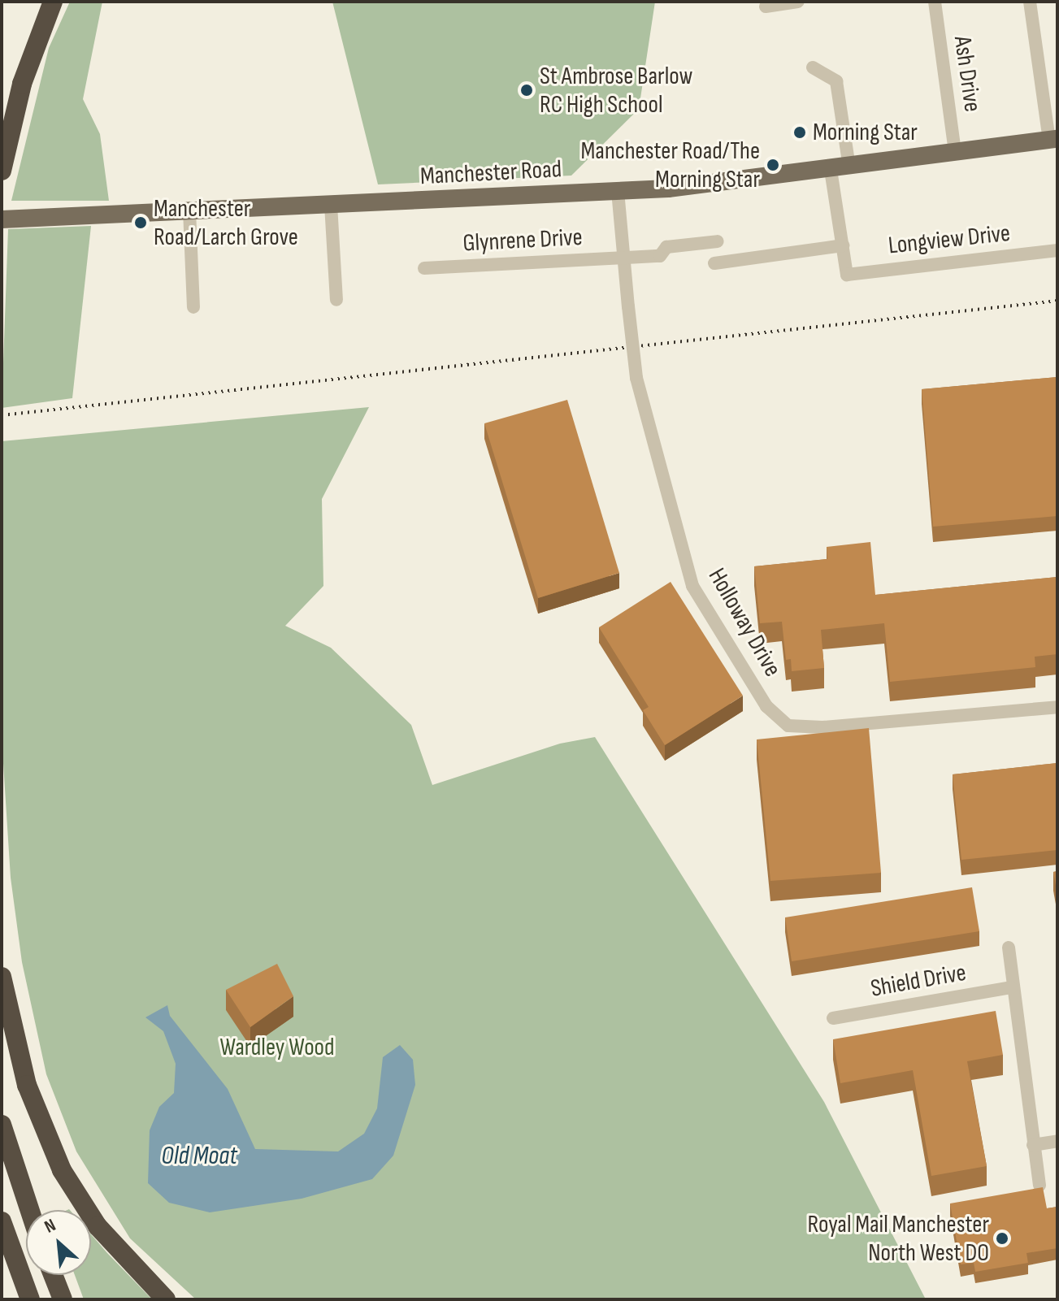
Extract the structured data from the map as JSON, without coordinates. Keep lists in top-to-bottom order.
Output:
{
  "streets": {
    "main road": ["Manchester Road"],
    "street": [
      "Ash Drive",
      "Longview Drive",
      "Glynrene Drive",
      "Holloway Drive",
      "Shield Drive"
    ]
  },
  "crossings": [
    ["Ash Drive", "Manchester Road"],
    ["Manchester Road", "Holloway Drive"],
    ["Glynrene Drive", "Holloway Drive"]
  ],
  "water": ["Old Moat"],
  "parks": ["Wardley Wood"],
  "places": [
    "St Ambrose Barlow RC High School",
    "Morning Star",
    "Manchester Road/The Morning Star",
    "Manchester Road/Larch Grove",
    "Royal Mail Manchester North West DO"
  ],
  "north": "top left"
}
